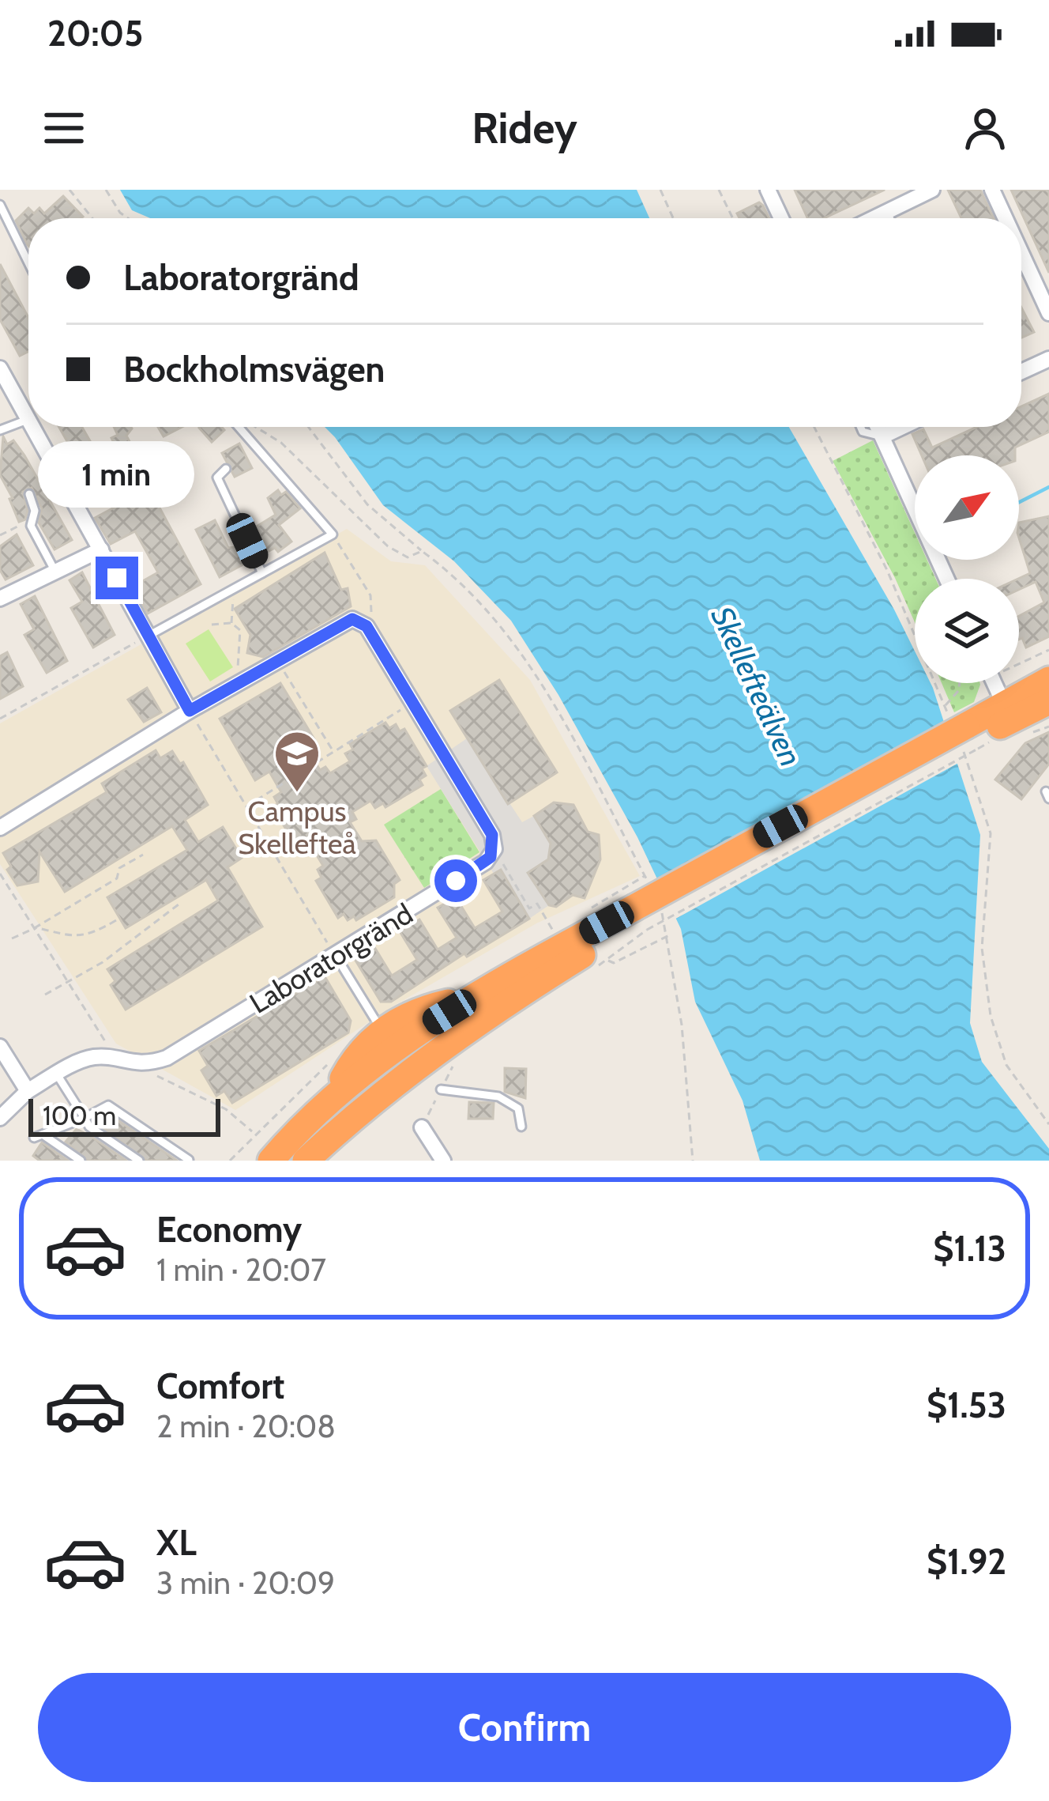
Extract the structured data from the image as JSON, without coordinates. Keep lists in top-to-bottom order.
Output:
{
  "streets": {
    "street": ["Laboratorgränd"]
  },
  "water": ["Skellefteälven"],
  "places": {
    "school or university": ["Campus Skellefteå"]
  },
  "scale_bar": "100 m",
  "north": "top right",
  "page": {
    "status": "20:05",
    "header": "Ridey",
    "banner": ["Laboratorgränd", "Bockholmsvägen"],
    "bubble": "1 min",
    "scale": "100 m",
    "list": [
      {
        "name": "Economy",
        "note": "1 min · 20:07",
        "value": "$1.13"
      },
      {
        "name": "Comfort",
        "note": "2 min · 20:08",
        "value": "$1.53"
      },
      {
        "name": "XL",
        "note": "3 min · 20:09",
        "value": "$1.92"
      }
    ],
    "buttons": "Confirm"
  }
}
